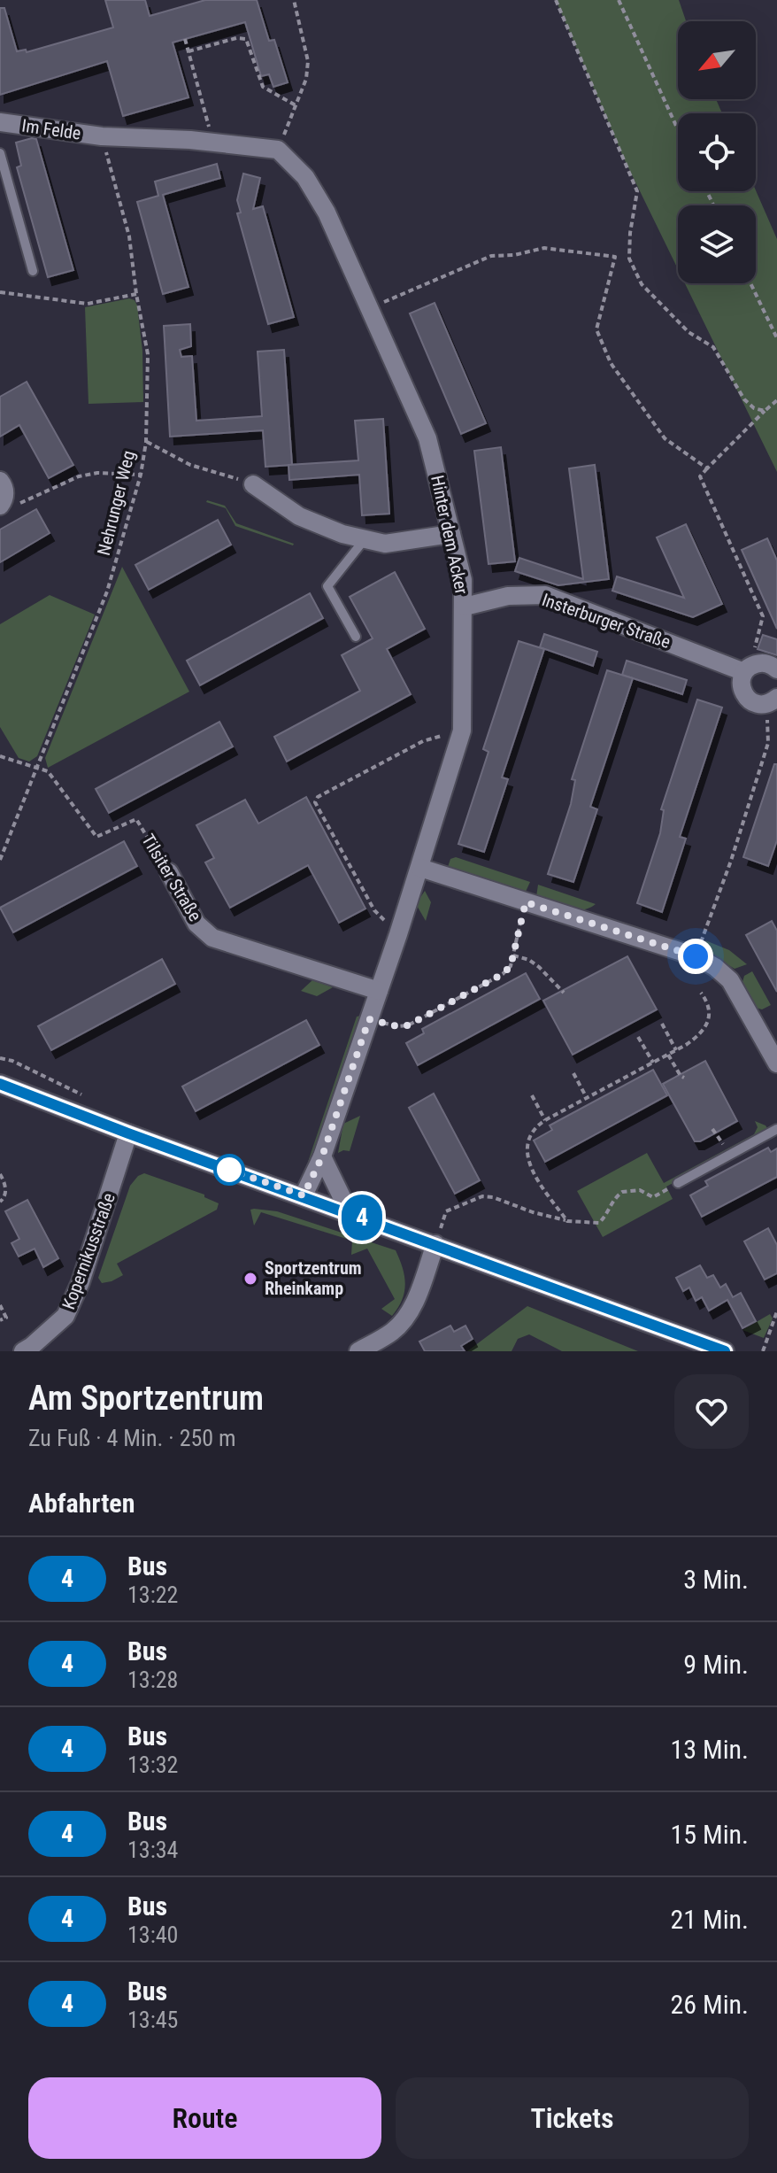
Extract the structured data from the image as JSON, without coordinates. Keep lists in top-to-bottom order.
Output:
{
  "streets": {
    "street": [
      "Im Felde",
      "Hinter dem Acker",
      "Insterburger Straße",
      "Tilsiter Straße",
      "Kopernikusstraße"
    ],
    "path": ["Nehrunger Weg"]
  },
  "crossings": [
    ["Im Felde", "Nehrunger Weg"],
    ["Nehrunger Weg", "Tilsiter Straße"],
    ["Hinter dem Acker", "Insterburger Straße"],
    ["Hinter dem Acker", "Tilsiter Straße"]
  ],
  "places": ["Sportzentrum Rheinkamp"],
  "lines": ["bus line 4"],
  "north": "bottom left",
  "page": {
    "on_map": "4",
    "heading": [
      ["Am Sportzentrum", "Zu Fuß · 4 Min. · 250 m"],
      "Abfahrten"
    ],
    "list": [
      {
        "mark": "4",
        "name": "Bus",
        "note": "13:22",
        "value": "3 Min."
      },
      {
        "mark": "4",
        "name": "Bus",
        "note": "13:28",
        "value": "9 Min."
      },
      {
        "mark": "4",
        "name": "Bus",
        "note": "13:32",
        "value": "13 Min."
      },
      {
        "mark": "4",
        "name": "Bus",
        "note": "13:34",
        "value": "15 Min."
      },
      {
        "mark": "4",
        "name": "Bus",
        "note": "13:40",
        "value": "21 Min."
      },
      {
        "mark": "4",
        "name": "Bus",
        "note": "13:45",
        "value": "26 Min."
      }
    ],
    "buttons": ["Route", "Tickets"]
  }
}
